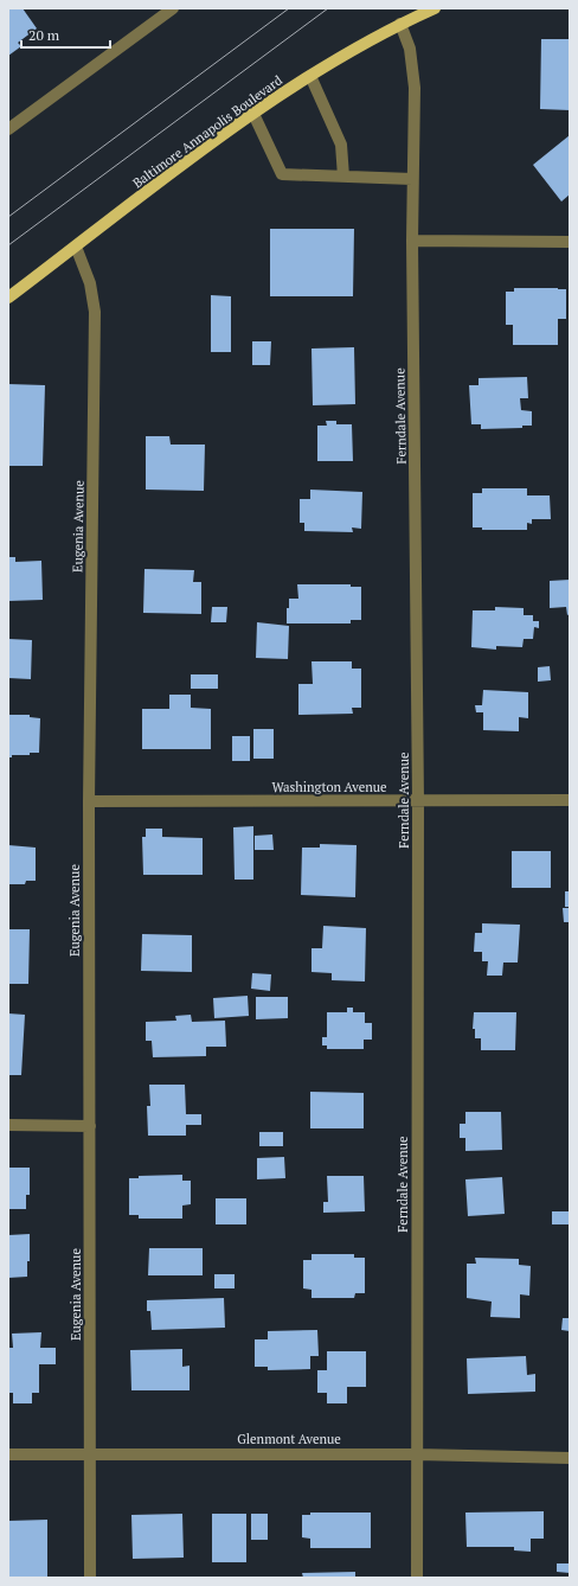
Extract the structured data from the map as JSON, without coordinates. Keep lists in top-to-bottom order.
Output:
{
  "streets": {
    "main road": ["Baltimore Annapolis Boulevard"],
    "street": [
      "Ferndale Avenue",
      "Eugenia Avenue",
      "Washington Avenue",
      "Glenmont Avenue"
    ]
  },
  "crossings": [
    ["Baltimore Annapolis Boulevard", "Ferndale Avenue"],
    ["Baltimore Annapolis Boulevard", "Eugenia Avenue"],
    ["Ferndale Avenue", "Washington Avenue"],
    ["Ferndale Avenue", "Glenmont Avenue"],
    ["Eugenia Avenue", "Washington Avenue"],
    ["Eugenia Avenue", "Glenmont Avenue"]
  ],
  "scale_bar": "20 m"
}
